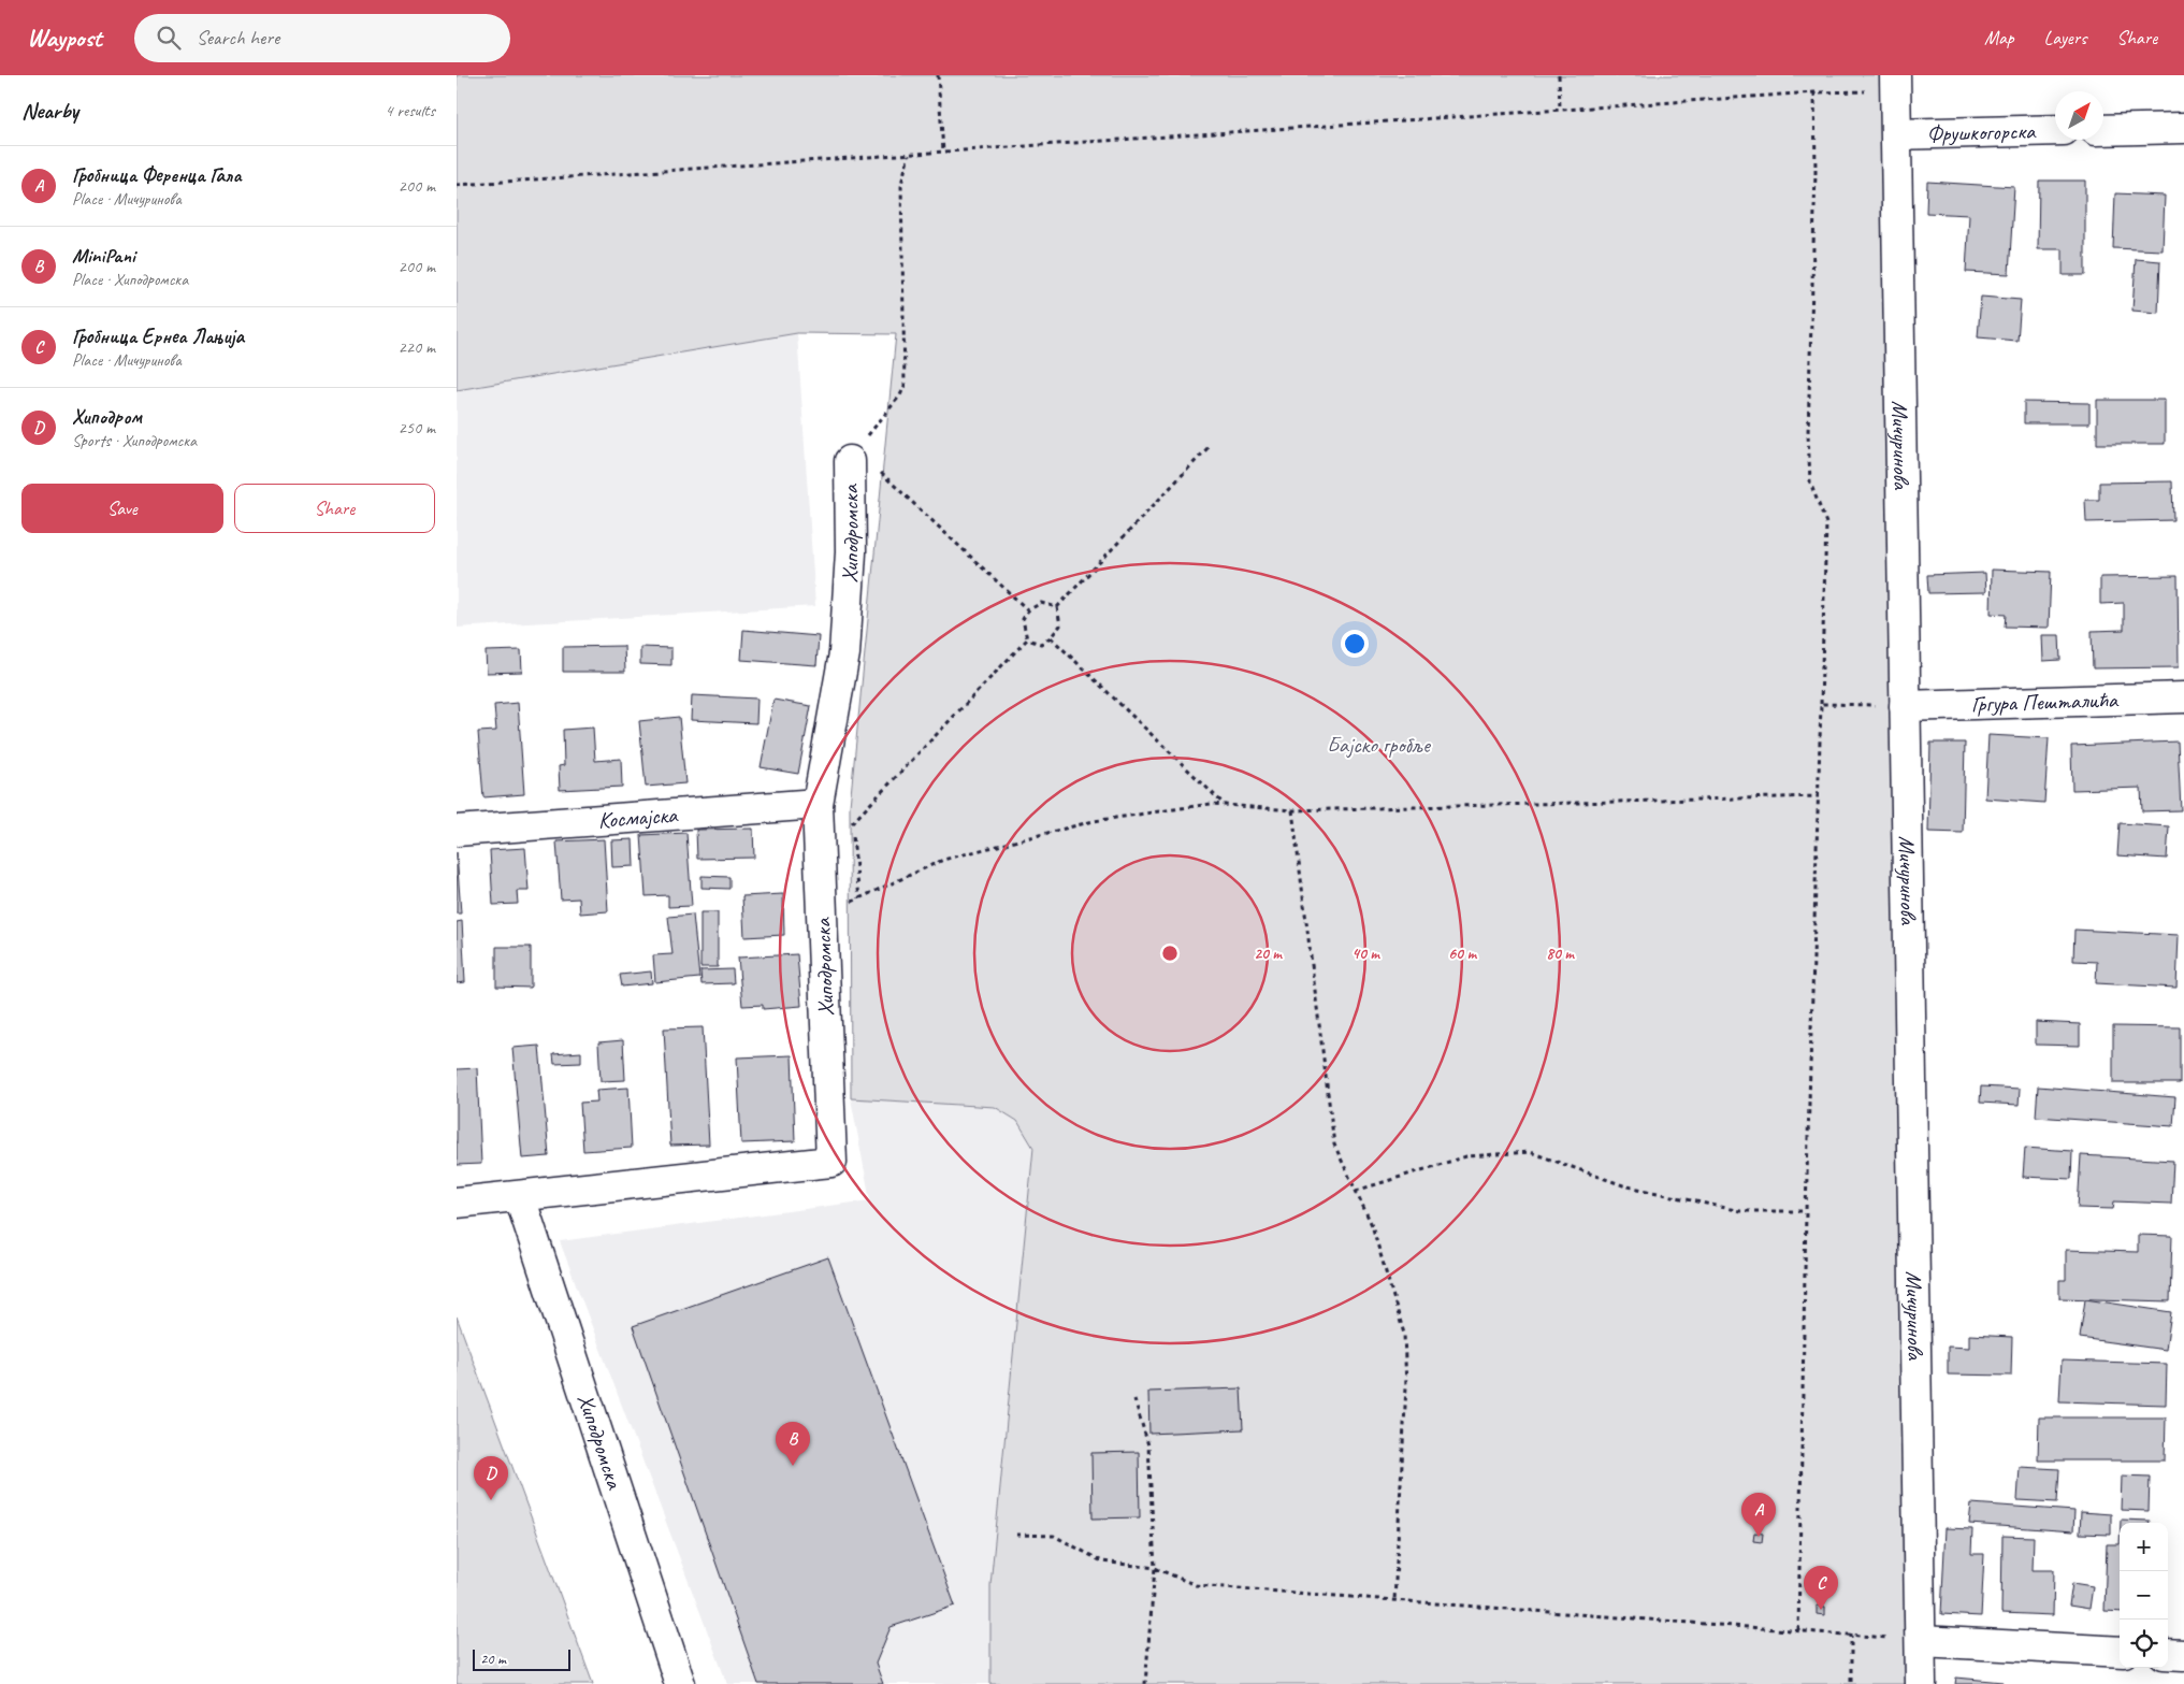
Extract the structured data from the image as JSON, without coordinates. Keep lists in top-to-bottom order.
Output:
{
  "streets": {
    "street": [
      "Фрушкогорска",
      "Мичуринова",
      "Хиподромска",
      "Гргура Пешталића",
      "Космајска"
    ]
  },
  "crossings": [
    ["Фрушкогорска", "Мичуринова"],
    ["Мичуринова", "Гргура Пешталића"],
    ["Хиподромска", "Космајска"]
  ],
  "parks": ["Бајско гробље"],
  "scale_bar": "20 m",
  "north": "top right",
  "page": {
    "header": "Waypost",
    "search": "Search here",
    "nav": ["Map", "Layers", "Share"],
    "heading": ["Nearby", "4 results"],
    "list": [
      {
        "mark": "A",
        "name": "Гробница Ференца Гала",
        "note": "Place · Мичуринова",
        "value": "200 m"
      },
      {
        "mark": "B",
        "name": "MiniPani",
        "note": "Place · Хиподромска",
        "value": "200 m"
      },
      {
        "mark": "C",
        "name": "Гробница Ернеа Лањија",
        "note": "Place · Мичуринова",
        "value": "220 m"
      },
      {
        "mark": "D",
        "name": "Хиподром",
        "note": "Sports · Хиподромска",
        "value": "250 m"
      }
    ],
    "buttons": ["Save", "Share"],
    "pins": [
      "B",
      "D",
      "A",
      "C"
    ],
    "map_buttons": ["+", "−"],
    "scale": "20 m"
  },
  "rings": [
    "20 m",
    "40 m",
    "60 m",
    "80 m"
  ]
}
